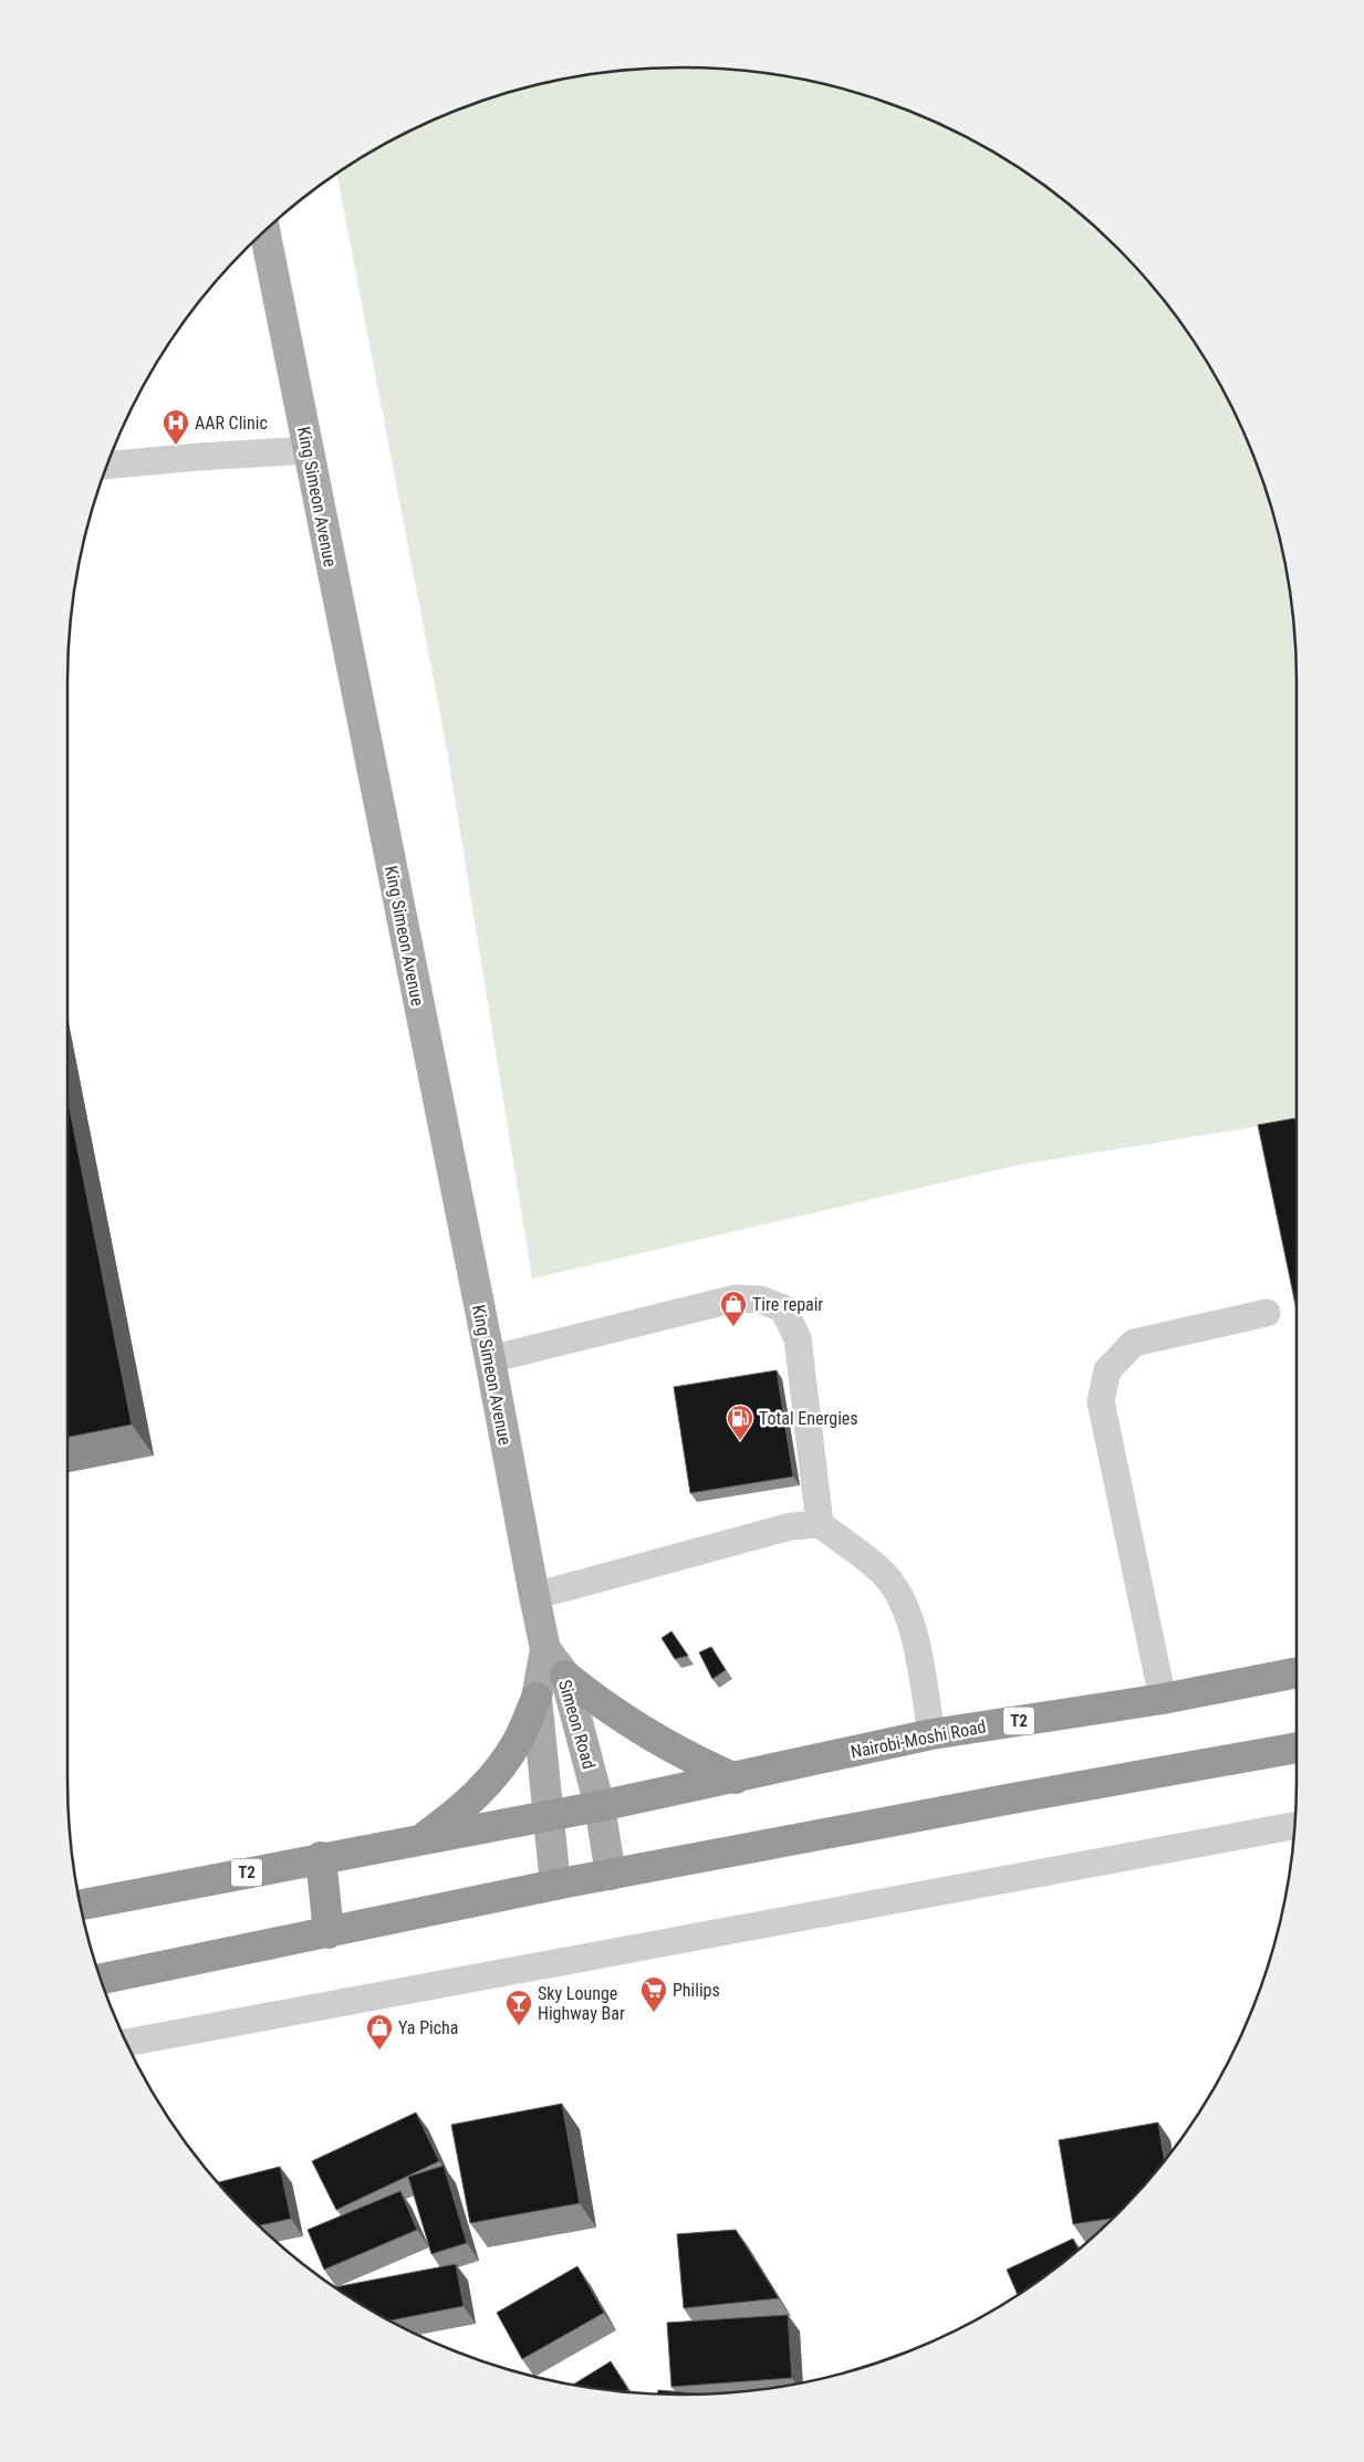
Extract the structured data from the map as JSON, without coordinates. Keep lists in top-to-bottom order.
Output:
{
  "streets": {
    "highway": ["T2", "Nairobi-Moshi Road"],
    "main road": ["King Simeon Avenue", "Simeon Road"]
  },
  "crossings": [
    ["King Simeon Avenue", "Simeon Road"],
    ["T2", "Simeon Road"],
    ["T2", "Nairobi-Moshi Road"],
    ["Simeon Road", "Nairobi-Moshi Road"]
  ],
  "places": {
    "hospital": ["AAR Clinic"],
    "shop": ["Tire repair", "Ya Picha"],
    "fuel station": ["Total Energies"],
    "supermarket": ["Philips"],
    "bar": ["Sky Lounge Highway Bar"]
  }
}
